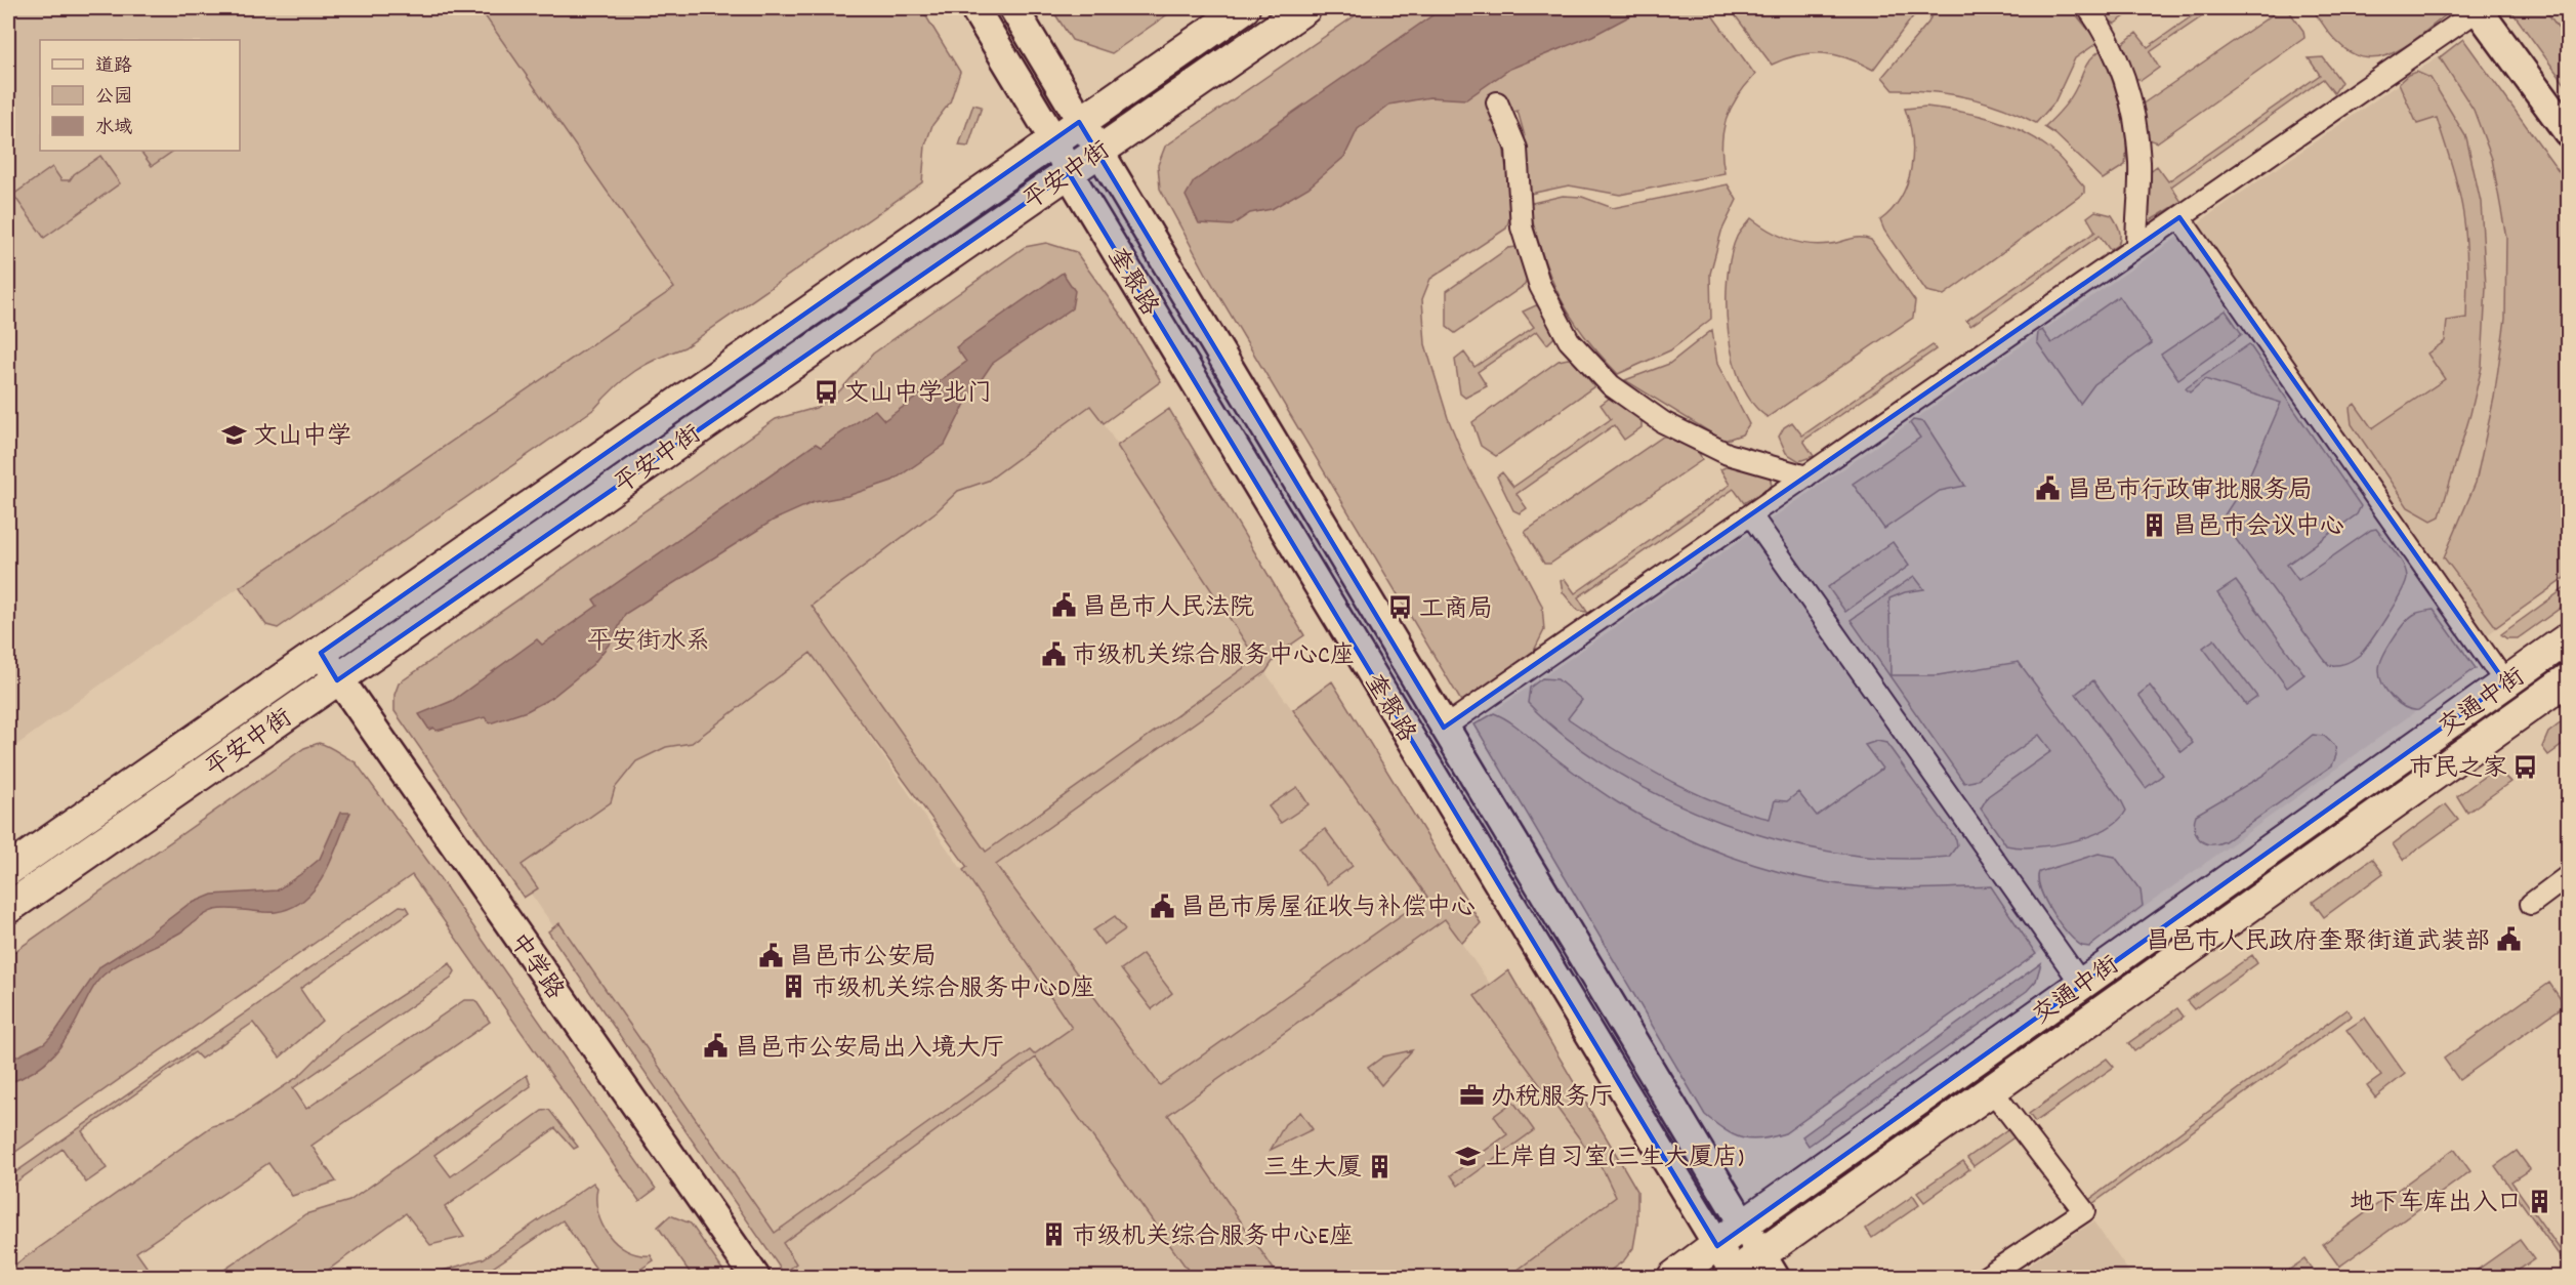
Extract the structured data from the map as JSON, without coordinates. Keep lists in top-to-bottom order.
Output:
{
  "streets": {
    "main road": [
      "平安中街",
      "奎聚路",
      "交通中街",
      "中学路"
    ]
  },
  "crossings": [
    ["平安中街", "奎聚路"],
    ["平安中街", "中学路"],
    ["奎聚路", "交通中街"]
  ],
  "parks": ["平安街水系"],
  "places": {
    "bus stop": ["文山中学北门", "工商局", "市民之家"],
    "school or university": ["文山中学", "上岸自习室(三生大厦店)"],
    "public building": [
      "昌邑市行政审批服务局",
      "昌邑市人民法院",
      "市级机关综合服务中心C座",
      "昌邑市房屋征收与补偿中心",
      "昌邑市人民政府奎聚街道武装部",
      "昌邑市公安局",
      "昌邑市公安局出入境大厅"
    ],
    "building": [
      "昌邑市会议中心",
      "市级机关综合服务中心D座",
      "三生大厦",
      "地下车库出入口",
      "市级机关综合服务中心E座"
    ],
    "office": ["办税服务厅"]
  },
  "legend": ["道路", "公园", "水域"]
}
